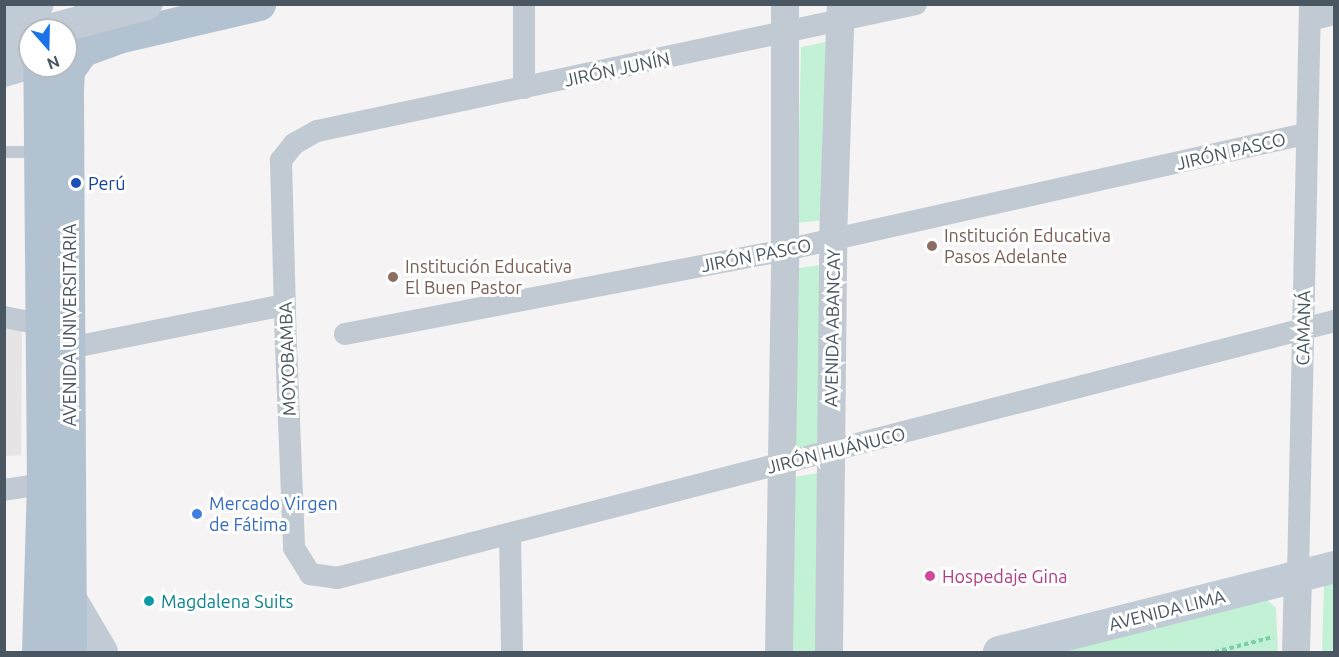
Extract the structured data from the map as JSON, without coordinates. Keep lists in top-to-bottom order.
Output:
{
  "streets": {
    "main road": ["AVENIDA UNIVERSITARIA", "AVENIDA LIMA"],
    "street": [
      "JIRÓN JUNÍN",
      "JIRÓN PASCO",
      "AVENIDA ABANCAY",
      "CAMANÁ",
      "MOYOBAMBA",
      "JIRÓN HUÁNUCO"
    ]
  },
  "crossings": [
    ["JIRÓN JUNÍN", "AVENIDA ABANCAY"],
    ["JIRÓN JUNÍN", "MOYOBAMBA"],
    ["JIRÓN PASCO", "AVENIDA ABANCAY"],
    ["JIRÓN PASCO", "CAMANÁ"],
    ["AVENIDA ABANCAY", "JIRÓN HUÁNUCO"],
    ["CAMANÁ", "JIRÓN HUÁNUCO"],
    ["CAMANÁ", "AVENIDA LIMA"],
    ["MOYOBAMBA", "JIRÓN HUÁNUCO"]
  ],
  "places": [
    "Perú",
    "Institución Educativa Pasos Adelante",
    "Institución Educativa El Buen Pastor",
    "Mercado Virgen de Fátima",
    "Hospedaje Gina",
    "Magdalena Suits"
  ],
  "north": "bottom"
}
